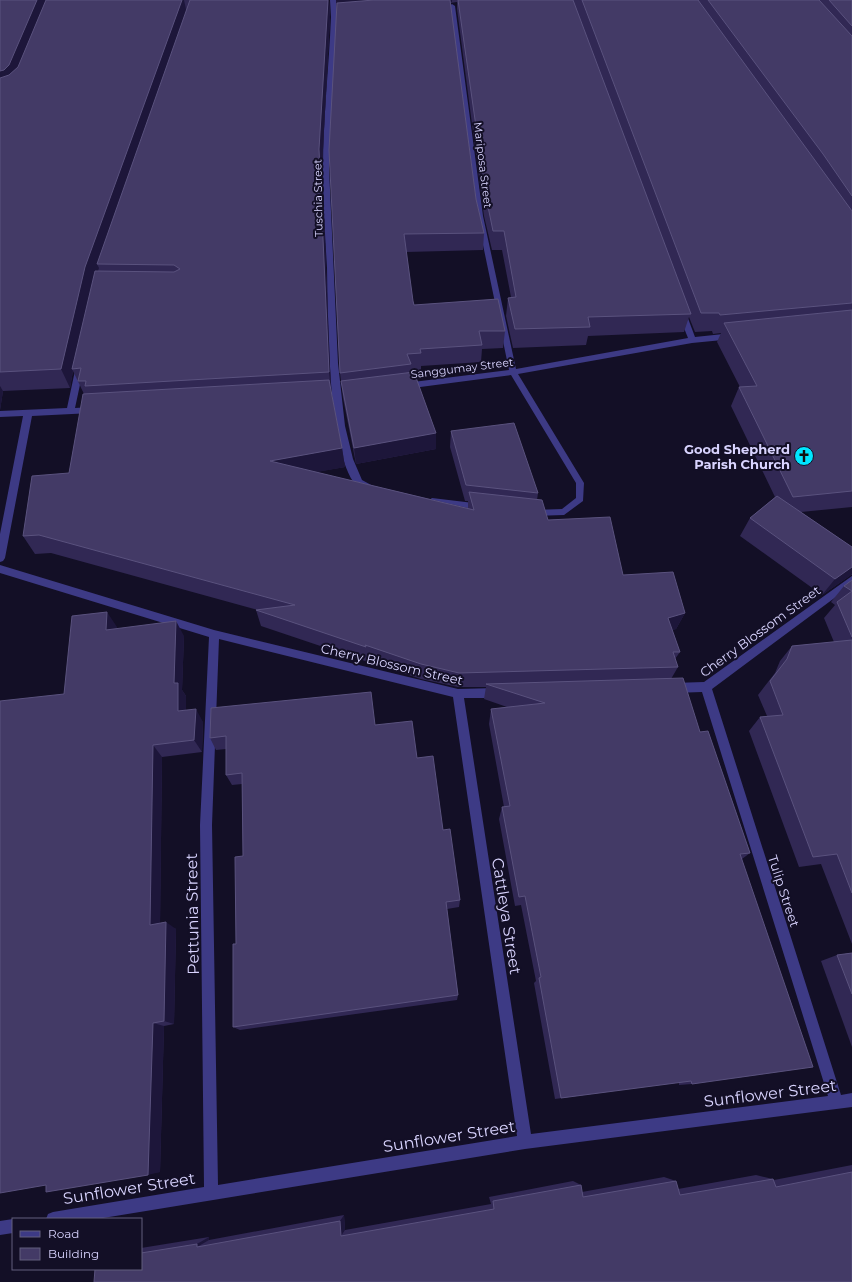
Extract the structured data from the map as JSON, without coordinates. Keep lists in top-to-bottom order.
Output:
{
  "streets": {
    "street": [
      "Mariposa Street",
      "Tuschia Street",
      "Sanggumay Street",
      "Cherry Blossom Street",
      "Tulip Street",
      "Pettunia Street",
      "Cattleya Street",
      "Sunflower Street"
    ]
  },
  "crossings": [
    ["Mariposa Street", "Sanggumay Street"],
    ["Cherry Blossom Street", "Tulip Street"],
    ["Cherry Blossom Street", "Pettunia Street"],
    ["Cherry Blossom Street", "Cattleya Street"],
    ["Tulip Street", "Sunflower Street"],
    ["Pettunia Street", "Sunflower Street"],
    ["Cattleya Street", "Sunflower Street"]
  ],
  "places": {
    "church": ["Good Shepherd Parish Church"]
  },
  "legend": ["Road", "Building"]
}
